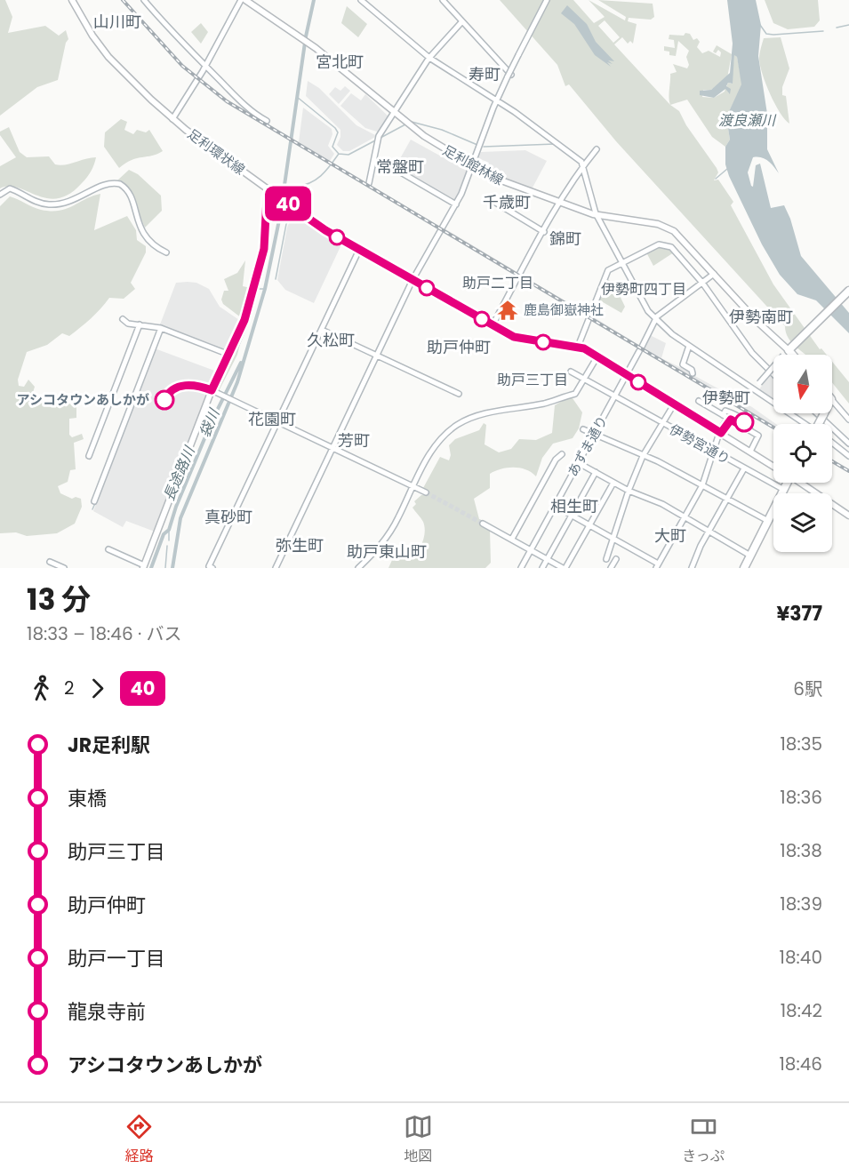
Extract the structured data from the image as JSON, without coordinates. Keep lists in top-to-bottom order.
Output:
{
  "streets": {
    "main road": ["足利環状線", "足利館林線"],
    "street": ["伊勢宮通り", "あずま通り"]
  },
  "crossings": [
    ["伊勢宮通り", "あずま通り"]
  ],
  "districts": [
    "山川町",
    "宮北町",
    "寿町",
    "常盤町",
    "千歳町",
    "錦町",
    "助戸二丁目",
    "伊勢町四丁目",
    "伊勢南町",
    "久松町",
    "助戸仲町",
    "助戸三丁目",
    "伊勢町",
    "花園町",
    "芳町",
    "相生町",
    "真砂町",
    "大町",
    "弥生町",
    "助戸東山町"
  ],
  "water": ["渡良瀬川", "袋川", "長途路川"],
  "places": {
    "temple": ["鹿島御嶽神社"],
    "other": ["アシコタウンあしかが"]
  },
  "lines": ["bus line 40"],
  "north": "bottom",
  "page": {
    "on_map": "40",
    "heading": ["13 分", "18:33 – 18:46 · バス", "¥377"],
    "legs": ["2", "40", "6駅"],
    "list": [
      {
        "name": "JR足利駅",
        "value": "18:35"
      },
      {
        "name": "東橋",
        "value": "18:36"
      },
      {
        "name": "助戸三丁目",
        "value": "18:38"
      },
      {
        "name": "助戸仲町",
        "value": "18:39"
      },
      {
        "name": "助戸一丁目",
        "value": "18:40"
      },
      {
        "name": "龍泉寺前",
        "value": "18:42"
      },
      {
        "name": "アシコタウンあしかが",
        "value": "18:46"
      }
    ],
    "tabs": ["経路", "地図", "きっぷ"]
  }
}
